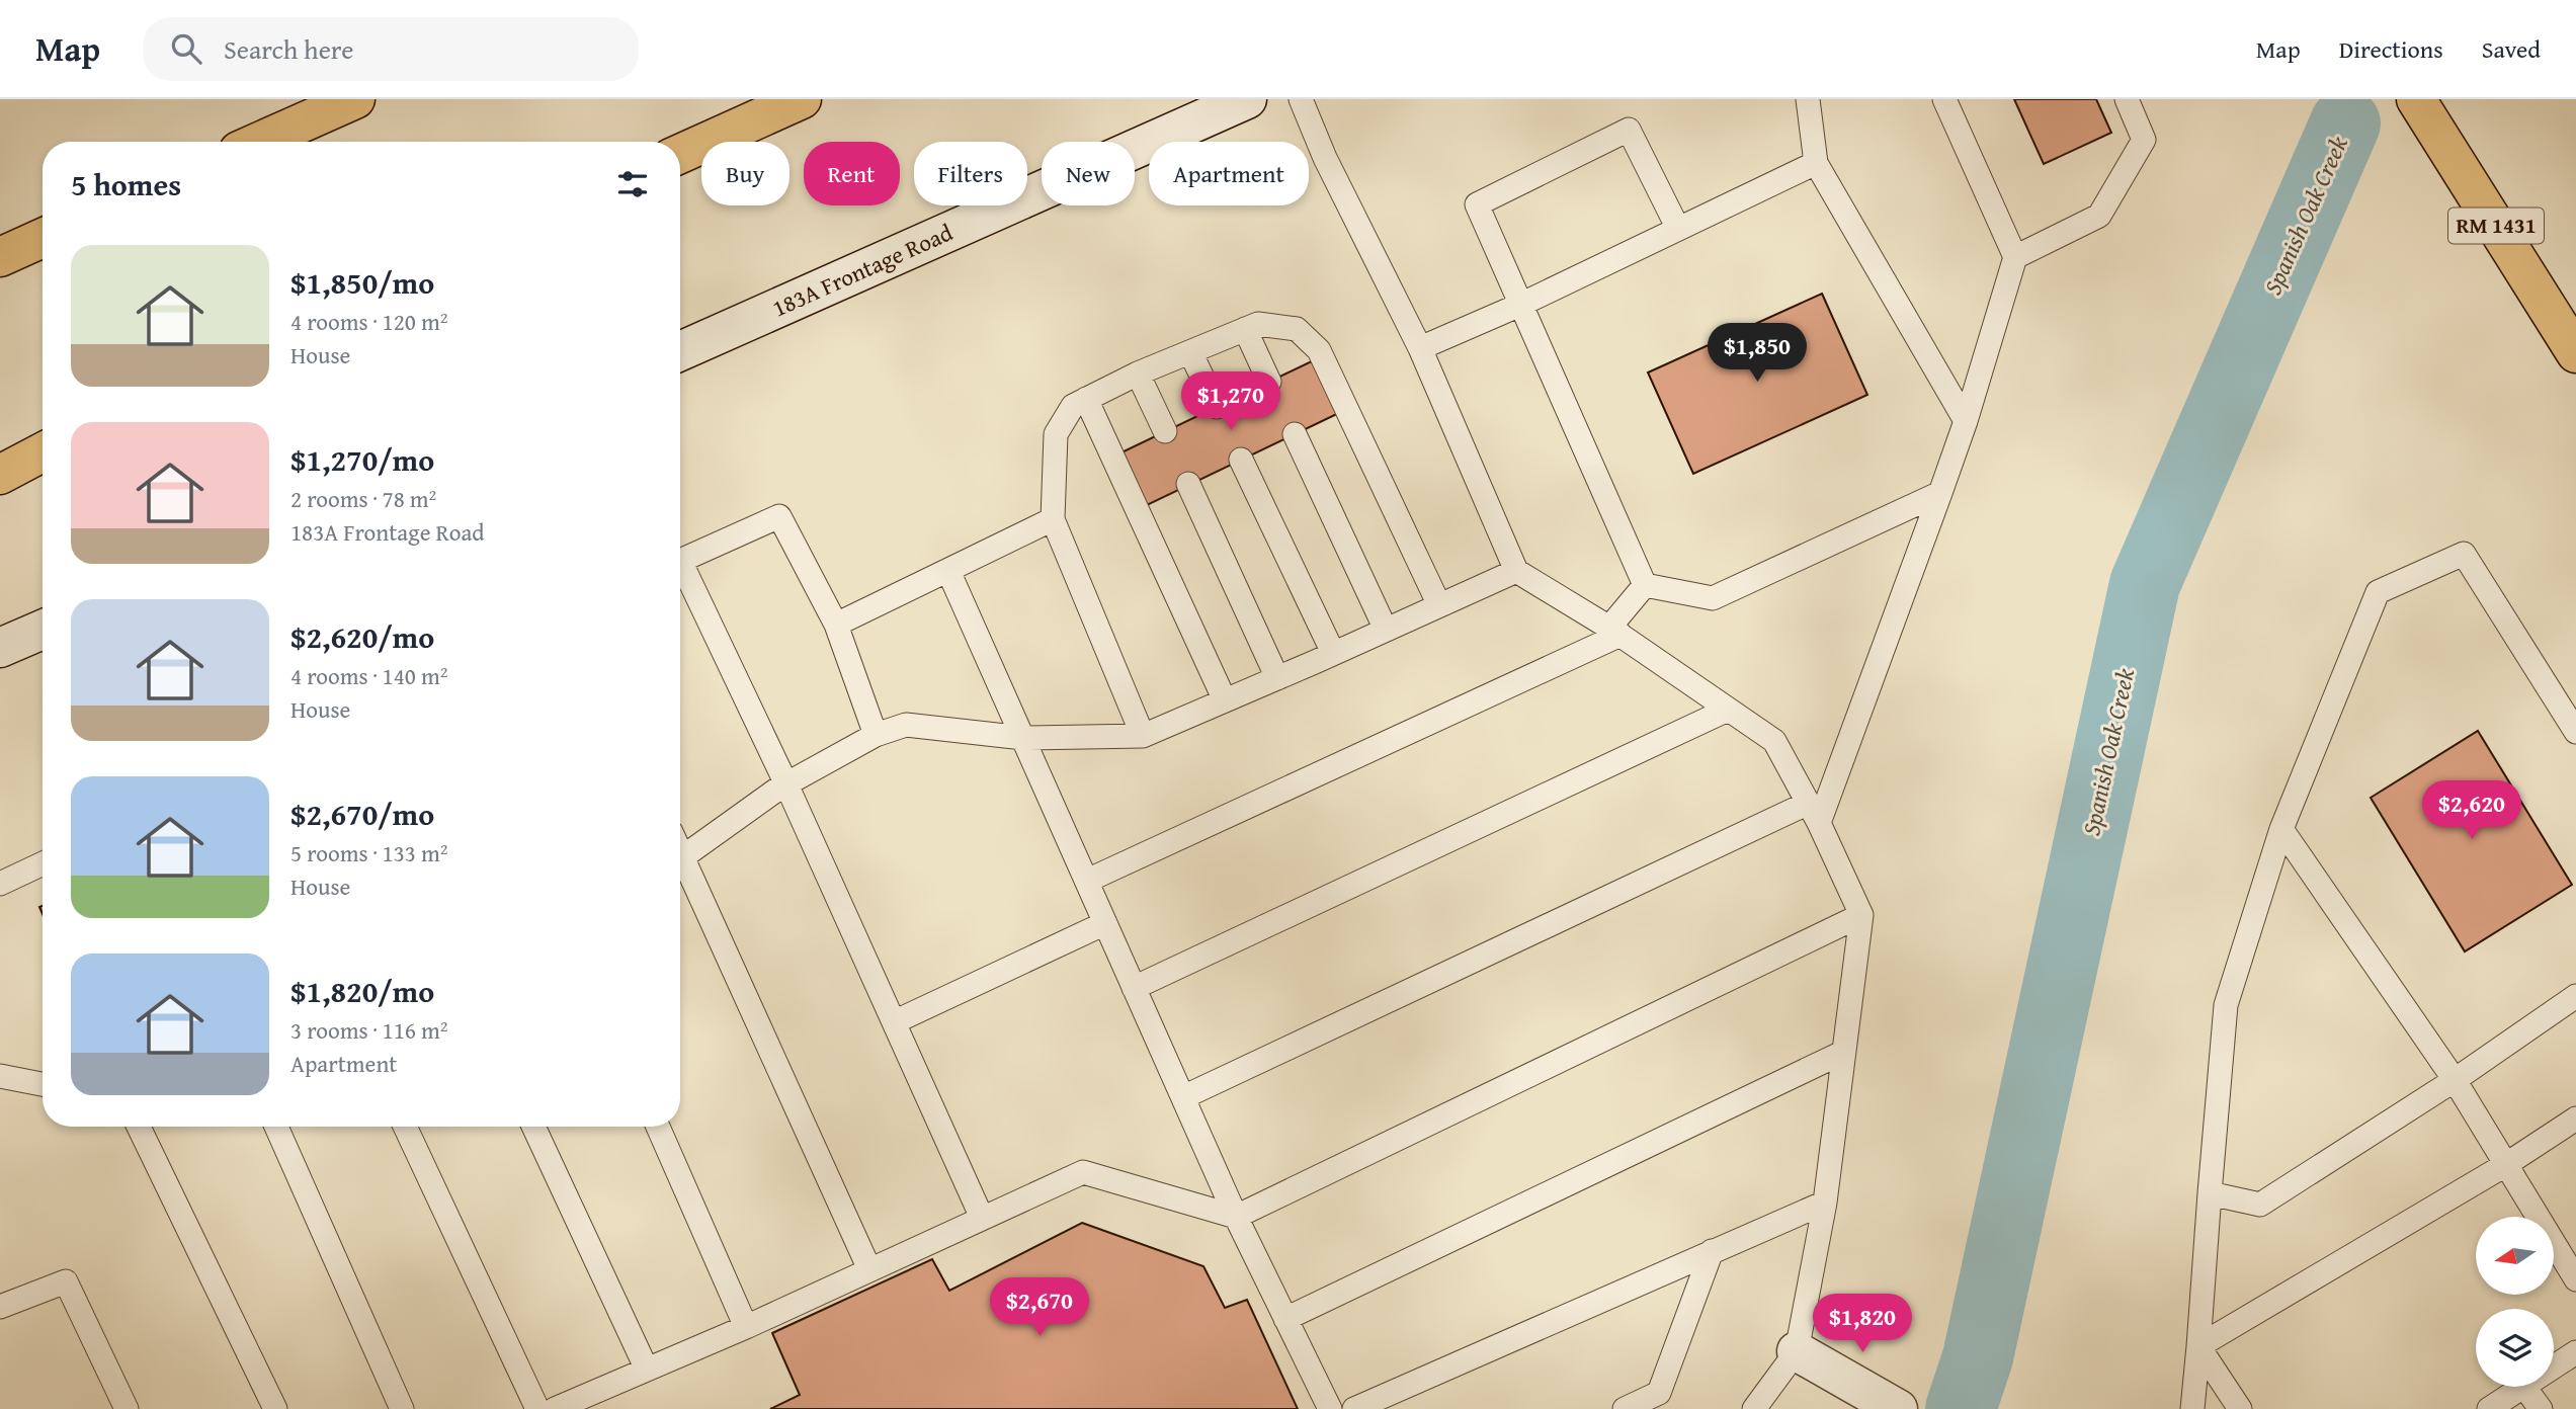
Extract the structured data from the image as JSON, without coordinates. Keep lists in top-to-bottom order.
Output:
{
  "streets": {
    "main road": ["RM 1431", "183A Frontage Road"]
  },
  "water": ["Spanish Oak Creek"],
  "north": "left",
  "page": {
    "header": "Map",
    "search": "Search here",
    "nav": ["Map", "Directions", "Saved"],
    "chip": [
      "Buy",
      "Rent",
      "Filters",
      "New",
      "Apartment"
    ],
    "heading": "5 homes",
    "list": [
      {
        "name": "$1,850/mo",
        "note": "4 rooms · 120 m² · House"
      },
      {
        "name": "$1,270/mo",
        "note": "2 rooms · 78 m² · 183A Frontage Road"
      },
      {
        "name": "$2,620/mo",
        "note": "4 rooms · 140 m² · House"
      },
      {
        "name": "$2,670/mo",
        "note": "5 rooms · 133 m² · House"
      },
      {
        "name": "$1,820/mo",
        "note": "3 rooms · 116 m² · Apartment"
      }
    ],
    "price": [
      "$1,850",
      "$1,270",
      "$2,620",
      "$2,670",
      "$1,820"
    ]
  }
}
